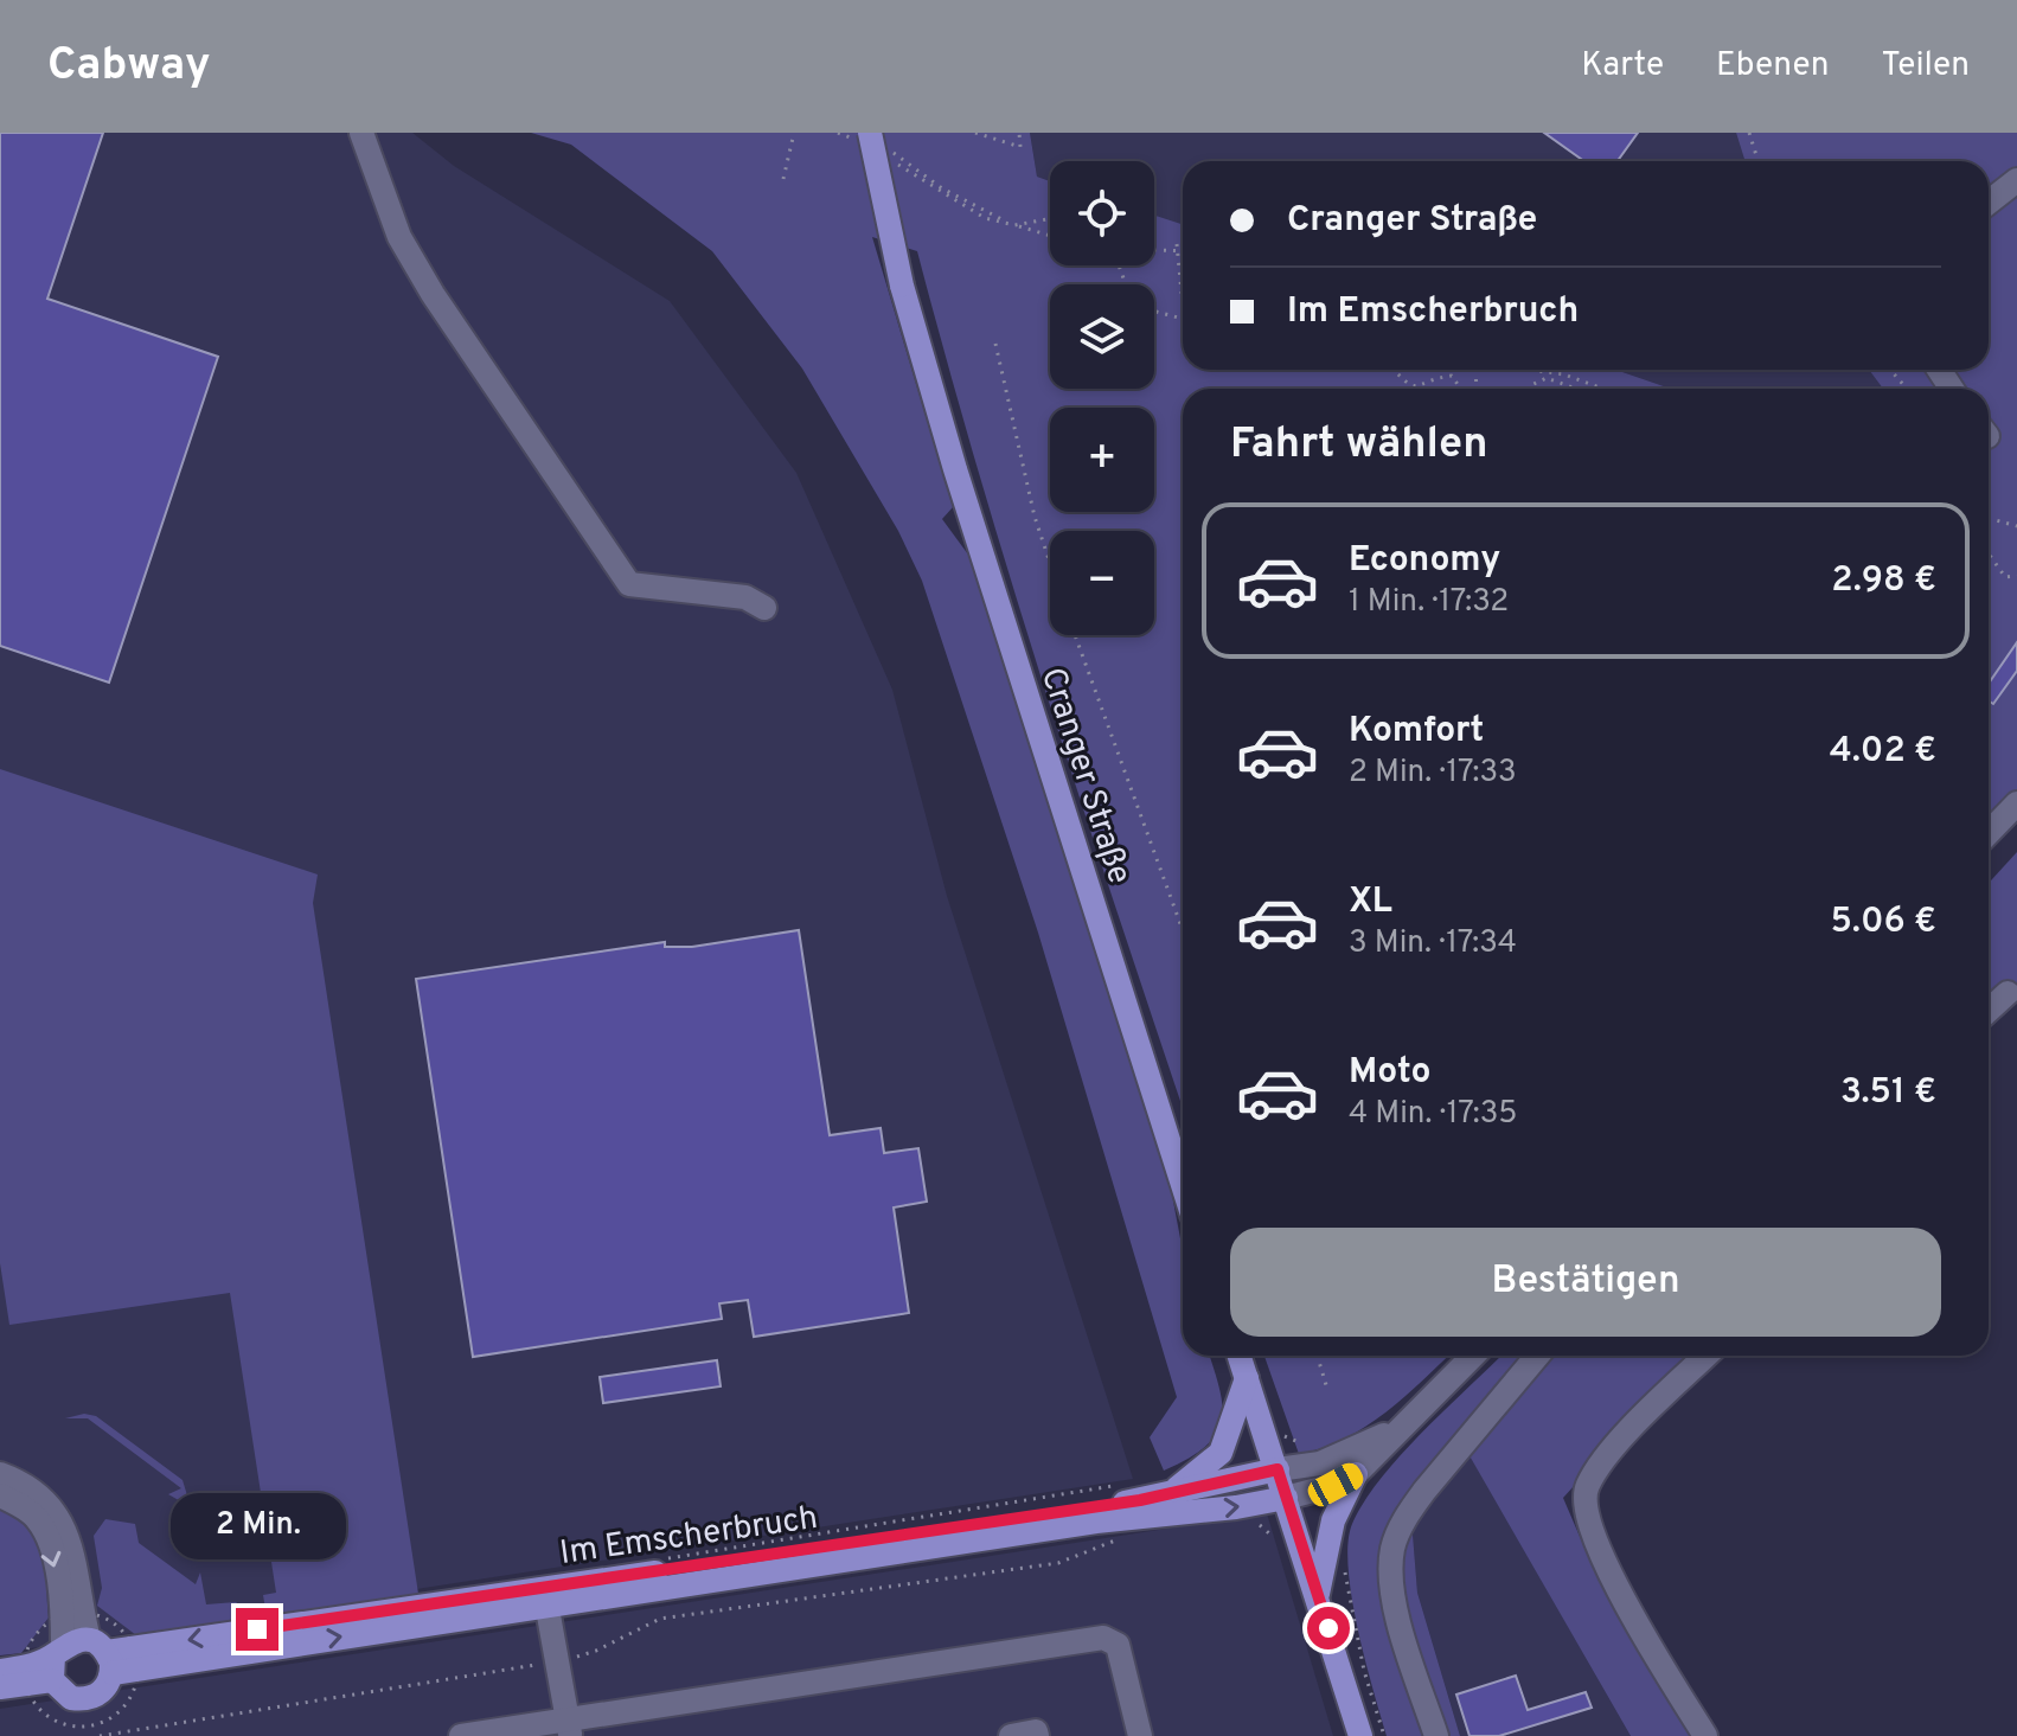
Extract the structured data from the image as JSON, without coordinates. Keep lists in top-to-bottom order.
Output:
{
  "streets": {
    "main road": ["Cranger Straße", "Im Emscherbruch"]
  },
  "page": {
    "header": "Cabway",
    "nav": ["Karte", "Ebenen", "Teilen"],
    "map_buttons": ["+", "−"],
    "banner": ["Cranger Straße", "Im Emscherbruch"],
    "heading": "Fahrt wählen",
    "list": [
      {
        "name": "Economy",
        "note": "1 Min. · 17:32",
        "value": "2.98 €"
      },
      {
        "name": "Komfort",
        "note": "2 Min. · 17:33",
        "value": "4.02 €"
      },
      {
        "name": "XL",
        "note": "3 Min. · 17:34",
        "value": "5.06 €"
      },
      {
        "name": "Moto",
        "note": "4 Min. · 17:35",
        "value": "3.51 €"
      }
    ],
    "buttons": "Bestätigen",
    "bubble": "2 Min."
  }
}
